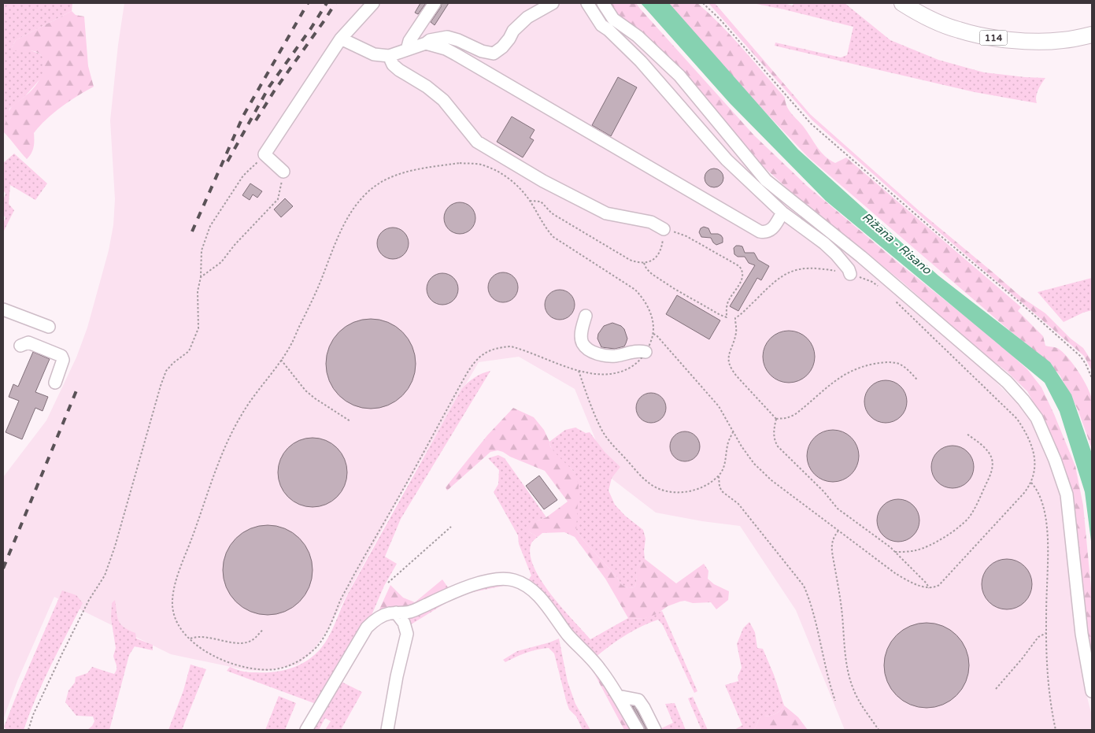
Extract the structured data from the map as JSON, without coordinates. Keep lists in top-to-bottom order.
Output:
{
  "streets": {
    "main road": ["114"]
  },
  "water": ["Rižana - Risano"]
}
